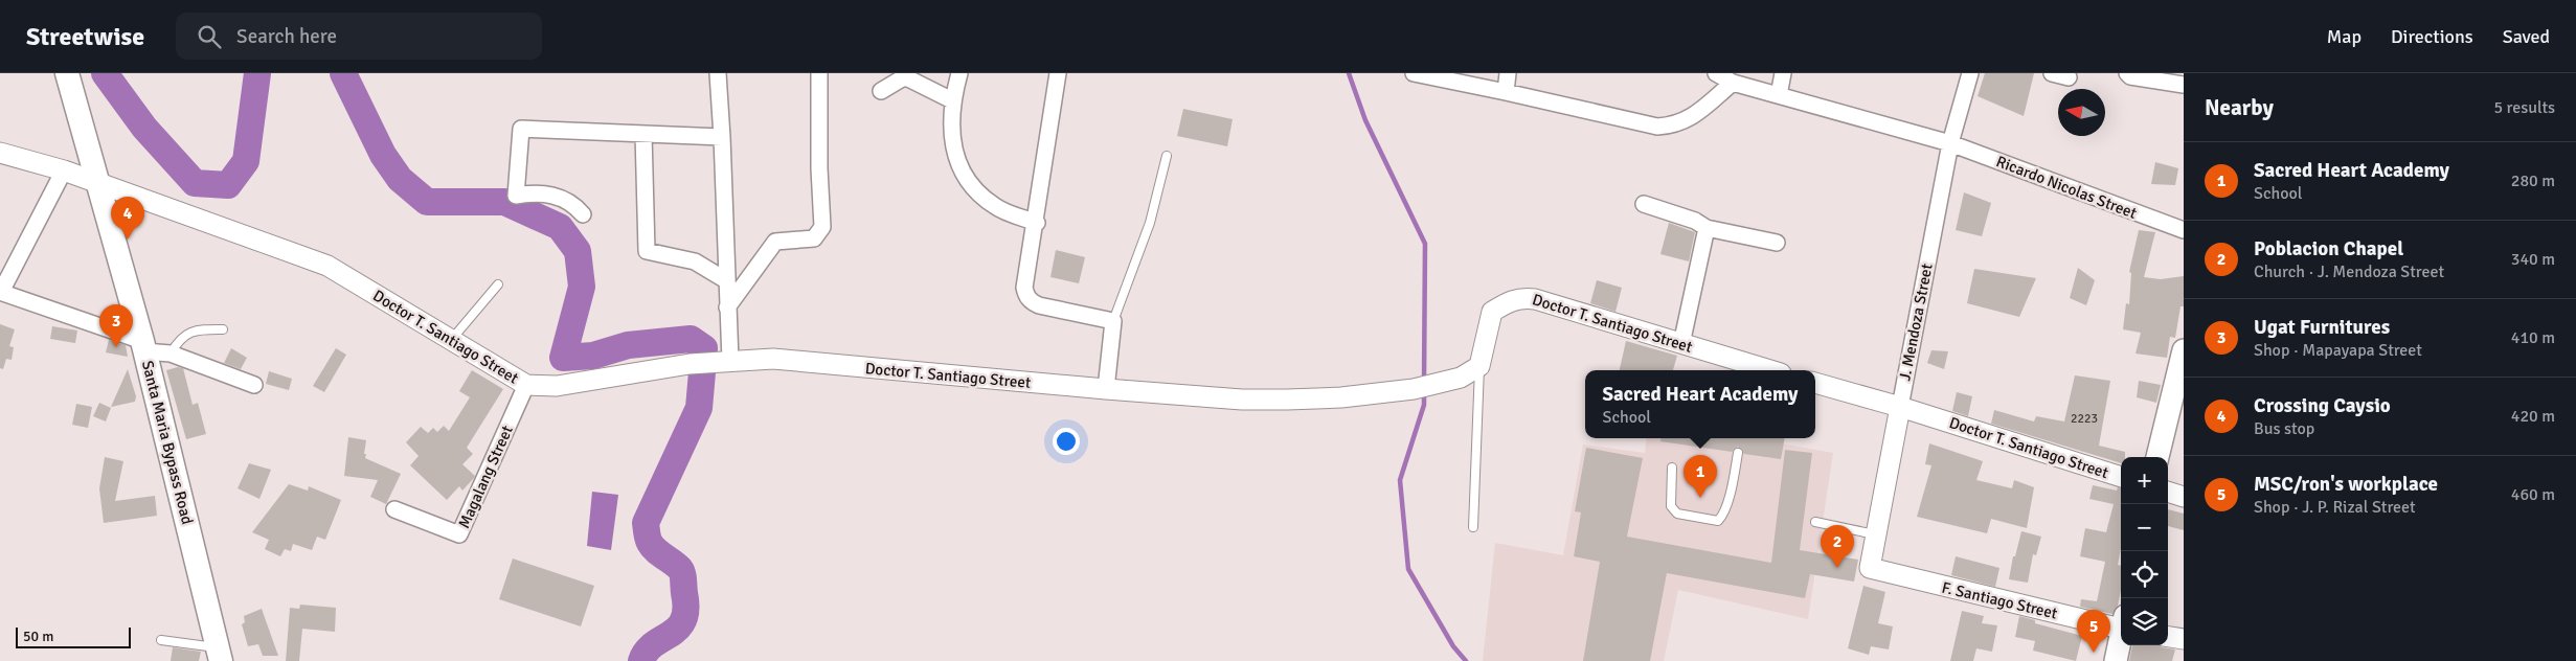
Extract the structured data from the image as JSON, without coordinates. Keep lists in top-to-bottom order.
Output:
{
  "streets": {
    "main road": ["Santa Maria Bypass Road"],
    "street": [
      "Ricardo Nicolas Street",
      "J. Mendoza Street",
      "Doctor T. Santiago Street",
      "Magalang Street",
      "F. Santiago Street"
    ]
  },
  "crossings": [
    ["Ricardo Nicolas Street", "J. Mendoza Street"],
    ["J. Mendoza Street", "Doctor T. Santiago Street"],
    ["J. Mendoza Street", "F. Santiago Street"],
    ["Doctor T. Santiago Street", "Santa Maria Bypass Road"],
    ["Doctor T. Santiago Street", "Magalang Street"]
  ],
  "house_numbers": ["2223"],
  "scale_bar": "50 m",
  "north": "left",
  "page": {
    "header": "Streetwise",
    "search": "Search here",
    "nav": ["Map", "Directions", "Saved"],
    "heading": ["Nearby", "5 results"],
    "list": [
      {
        "mark": "1",
        "name": "Sacred Heart Academy",
        "note": "School",
        "value": "280 m"
      },
      {
        "mark": "2",
        "name": "Poblacion Chapel",
        "note": "Church · J. Mendoza Street",
        "value": "340 m"
      },
      {
        "mark": "3",
        "name": "Ugat Furnitures",
        "note": "Shop · Mapayapa Street",
        "value": "410 m"
      },
      {
        "mark": "4",
        "name": "Crossing Caysio",
        "note": "Bus stop",
        "value": "420 m"
      },
      {
        "mark": "5",
        "name": "MSC/ron's workplace",
        "note": "Shop · J. P. Rizal Street",
        "value": "460 m"
      }
    ],
    "pins": [
      "4",
      "3",
      "1",
      "2",
      "5"
    ],
    "popup": ["Sacred Heart Academy", "School"],
    "map_buttons": ["+", "−"],
    "scale": "50 m"
  }
}
